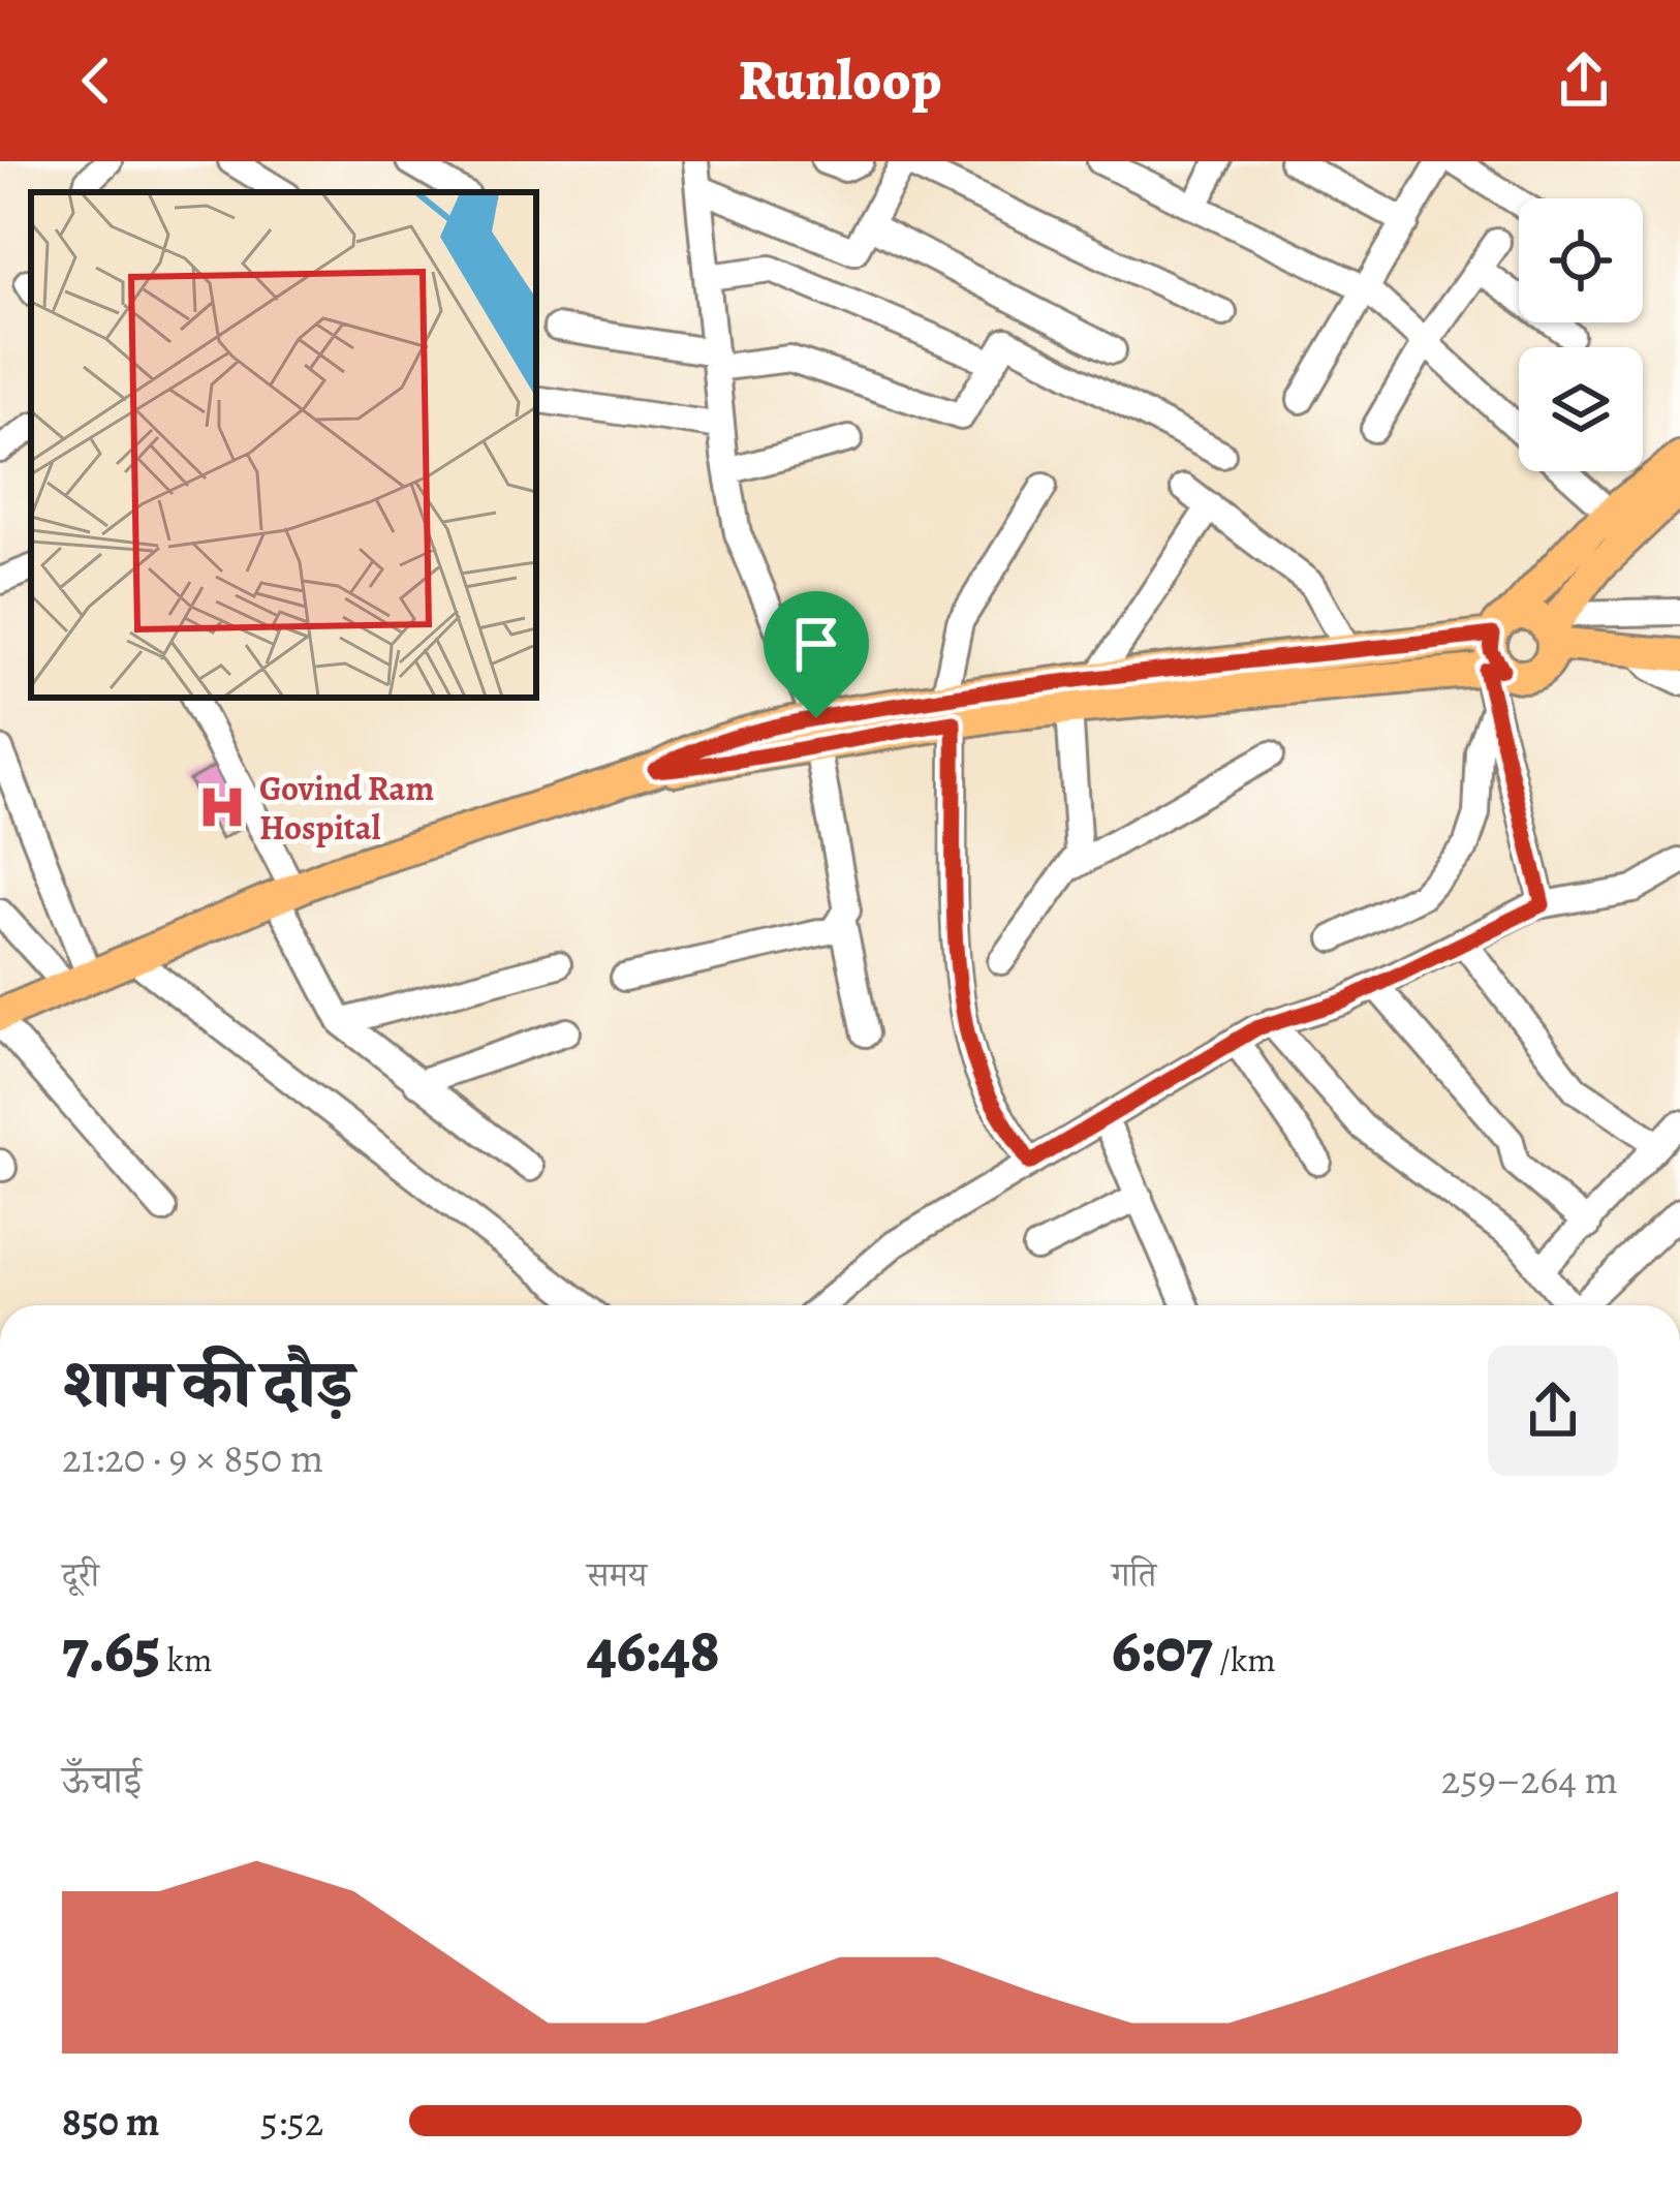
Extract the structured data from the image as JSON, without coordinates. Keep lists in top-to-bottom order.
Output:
{
  "places": {
    "hospital": ["Govind Ram Hospital"]
  },
  "page": {
    "header": "Runloop",
    "heading": ["शाम की दौड़", "21:20 · 9 × 850 m"],
    "stats": [
      ["दूरी", "7.65 km"],
      ["समय", "46:48"],
      ["गति", "6:07 /km"]
    ],
    "chart": ["ऊँचाई", "259–264 m"],
    "list": [
      {
        "name": "850 m",
        "note": "5:52"
      }
    ]
  }
}
